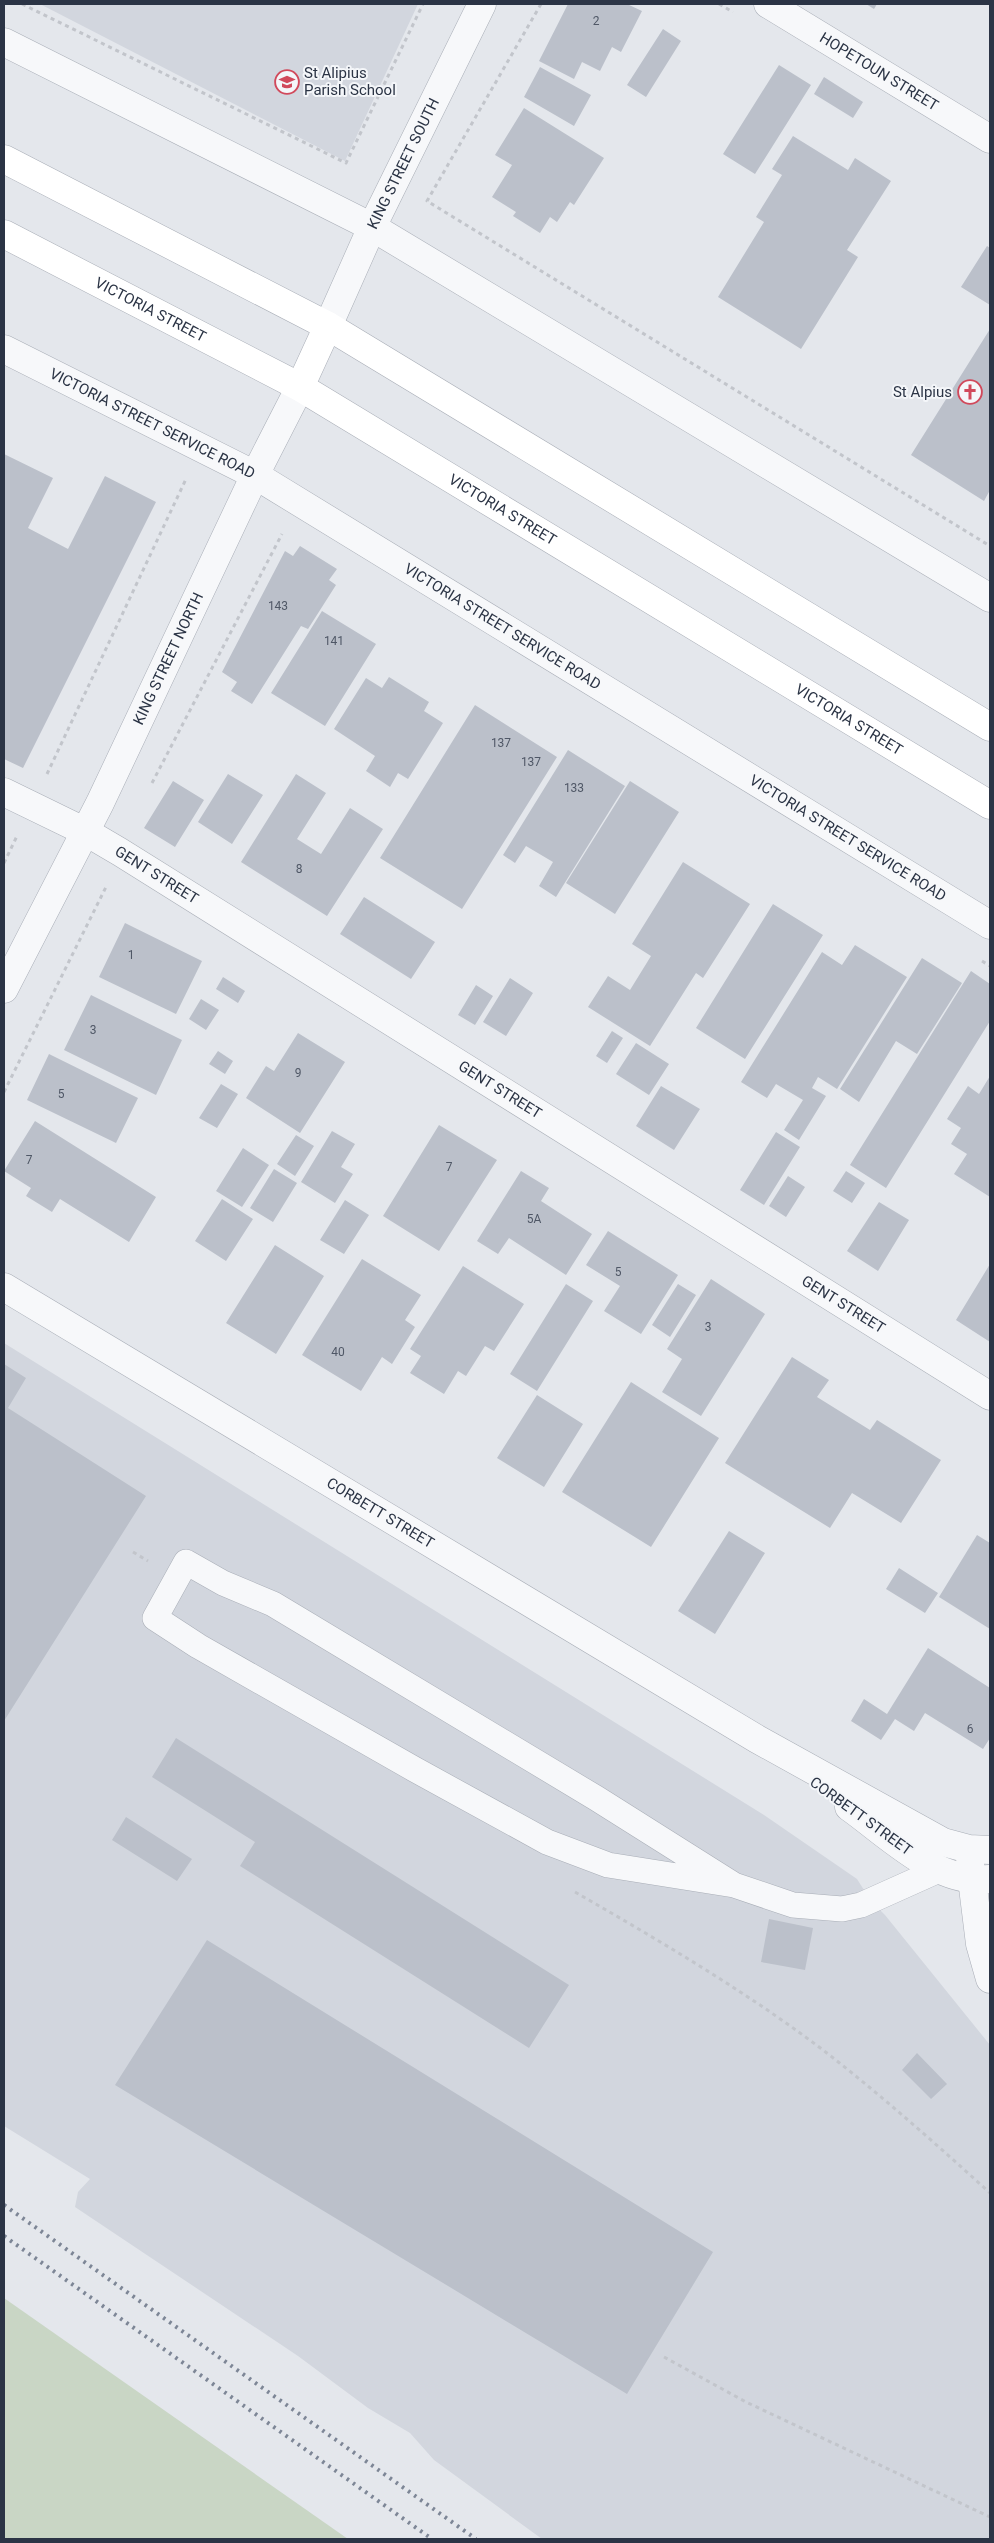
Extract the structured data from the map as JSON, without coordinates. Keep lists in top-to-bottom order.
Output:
{
  "streets": {
    "main road": ["VICTORIA STREET", "KING STREET NORTH"],
    "street": [
      "HOPETOUN STREET",
      "KING STREET SOUTH",
      "VICTORIA STREET SERVICE ROAD",
      "GENT STREET",
      "CORBETT STREET"
    ]
  },
  "crossings": [
    ["KING STREET SOUTH", "KING STREET NORTH"],
    ["VICTORIA STREET", "KING STREET NORTH"],
    ["VICTORIA STREET SERVICE ROAD", "KING STREET NORTH"],
    ["KING STREET NORTH", "GENT STREET"]
  ],
  "places": {
    "school or university": ["St Alipius Parish School"],
    "church": ["St Alpius"]
  },
  "house_numbers": [
    "2",
    "143",
    "141",
    "137",
    "137",
    "133",
    "8",
    "1",
    "3",
    "9",
    "5",
    "7",
    "7",
    "5A",
    "5",
    "3",
    "40",
    "6"
  ]
}
